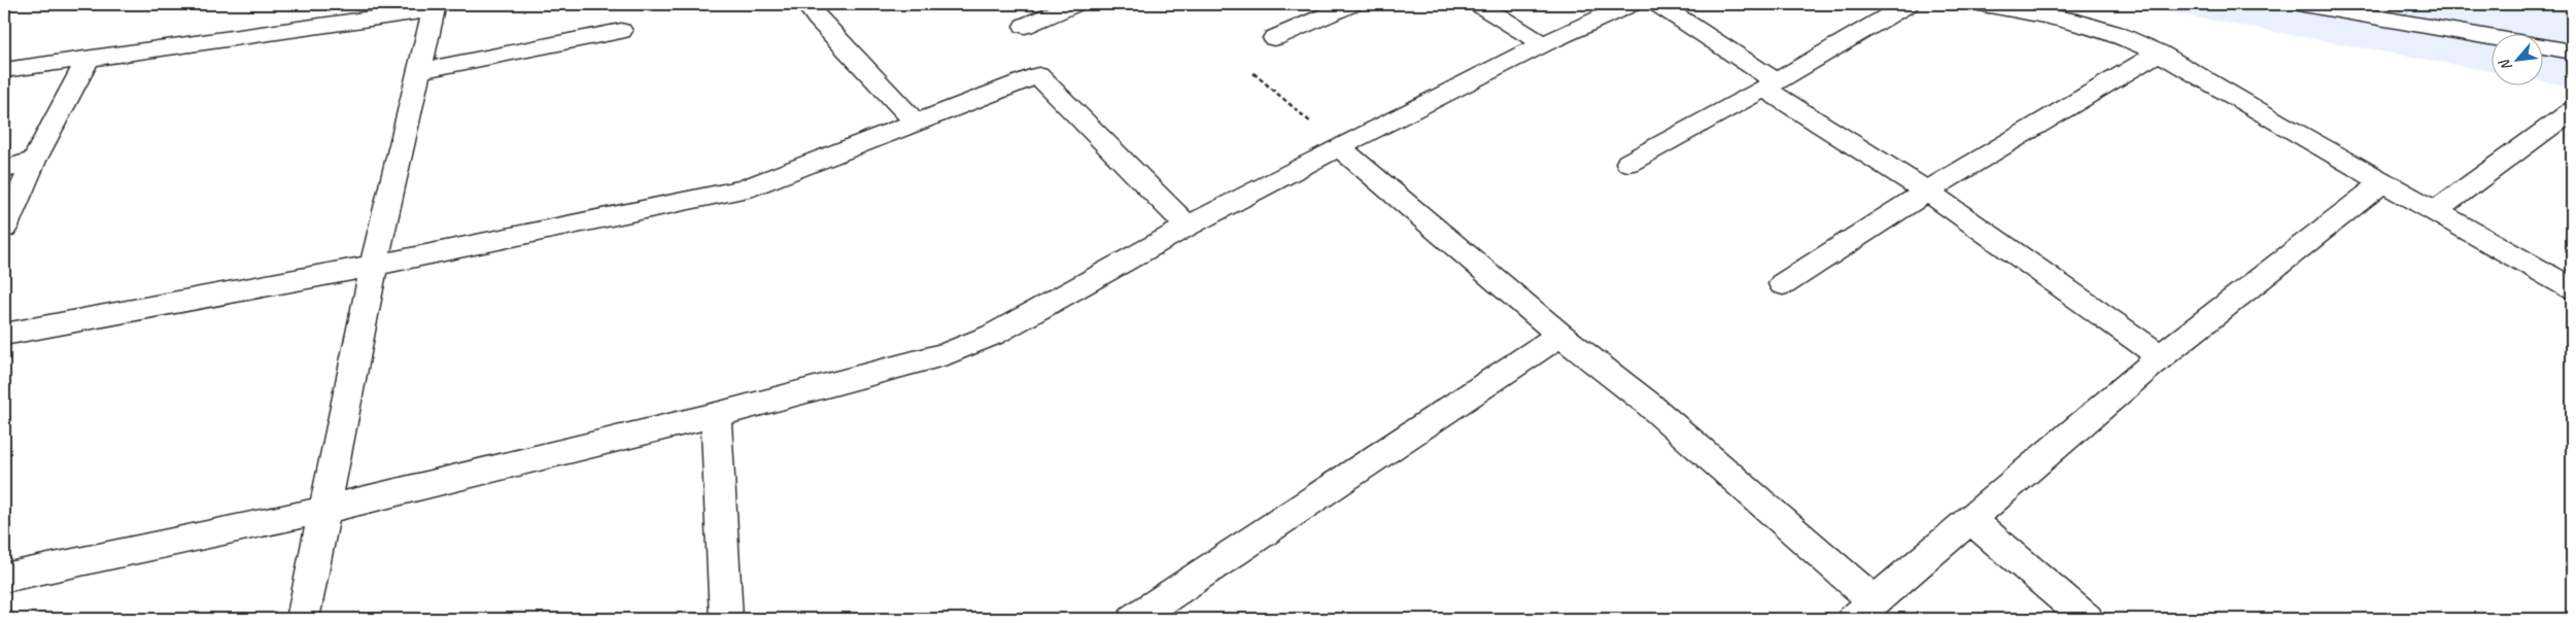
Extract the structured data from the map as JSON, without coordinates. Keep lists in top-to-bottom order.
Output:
{
  "north": "bottom left"
}
